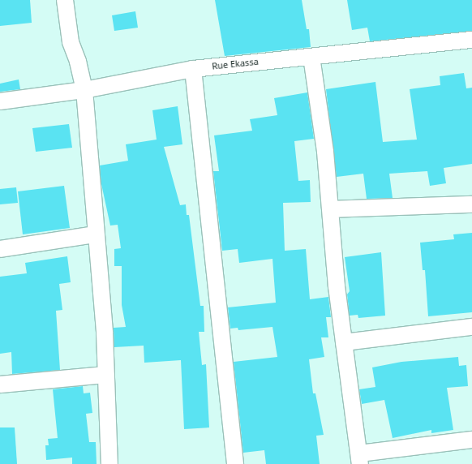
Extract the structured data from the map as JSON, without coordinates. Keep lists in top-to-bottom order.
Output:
{
  "streets": {
    "street": ["Rue Ekassa"]
  }
}
